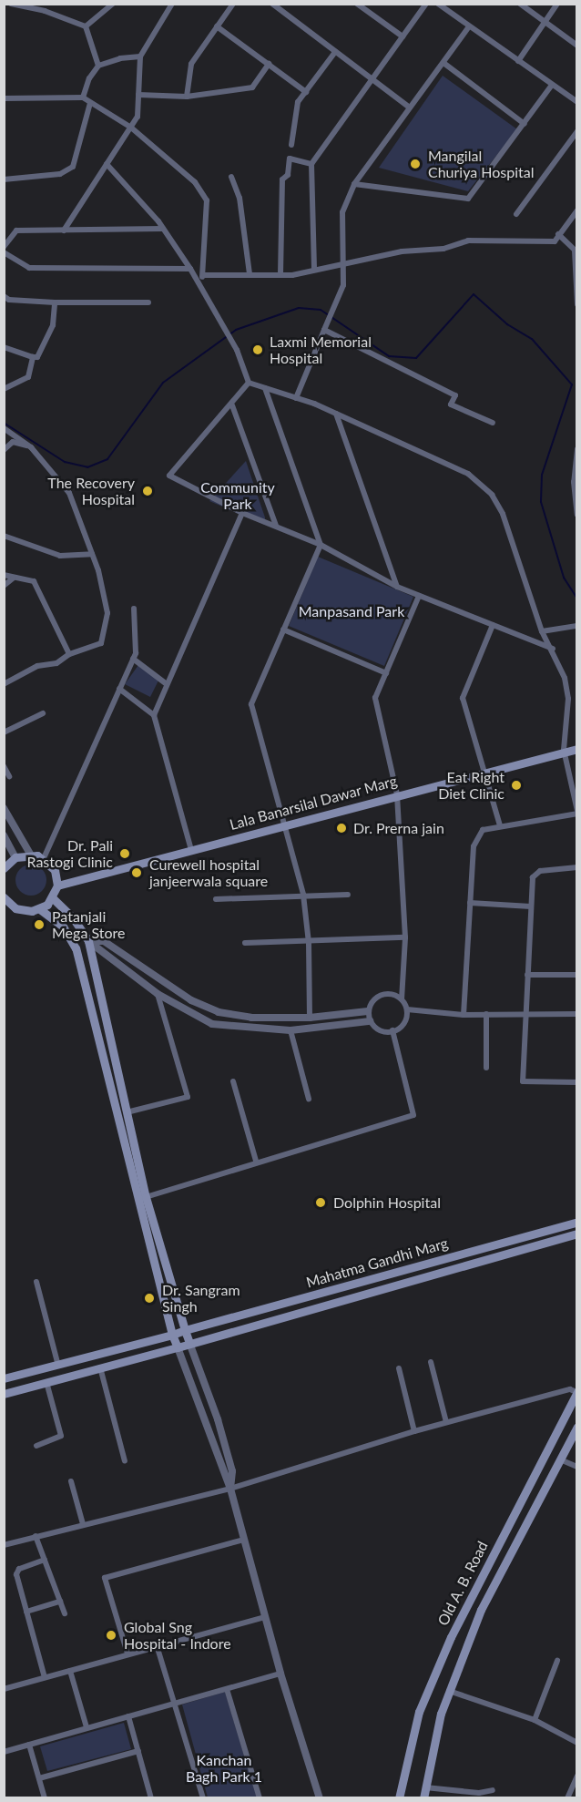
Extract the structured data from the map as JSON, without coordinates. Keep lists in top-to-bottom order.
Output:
{
  "streets": {
    "main road": ["Lala Banarsilal Dawar Marg", "Mahatma Gandhi Marg", "Old A. B. Road"]
  },
  "parks": ["Community Park", "Manpasand Park", "Kanchan Bagh Park 1"],
  "places": [
    "Mangilal Churiya Hospital",
    "Laxmi Memorial Hospital",
    "The Recovery Hospital",
    "Eat Right Diet Clinic",
    "Dr. Prerna jain",
    "Dr. Pali Rastogi Clinic",
    "Curewell hospital janjeerwala square",
    "Patanjali Mega Store",
    "Dolphin Hospital",
    "Dr. Sangram Singh",
    "Global Sng Hospital - Indore"
  ]
}
